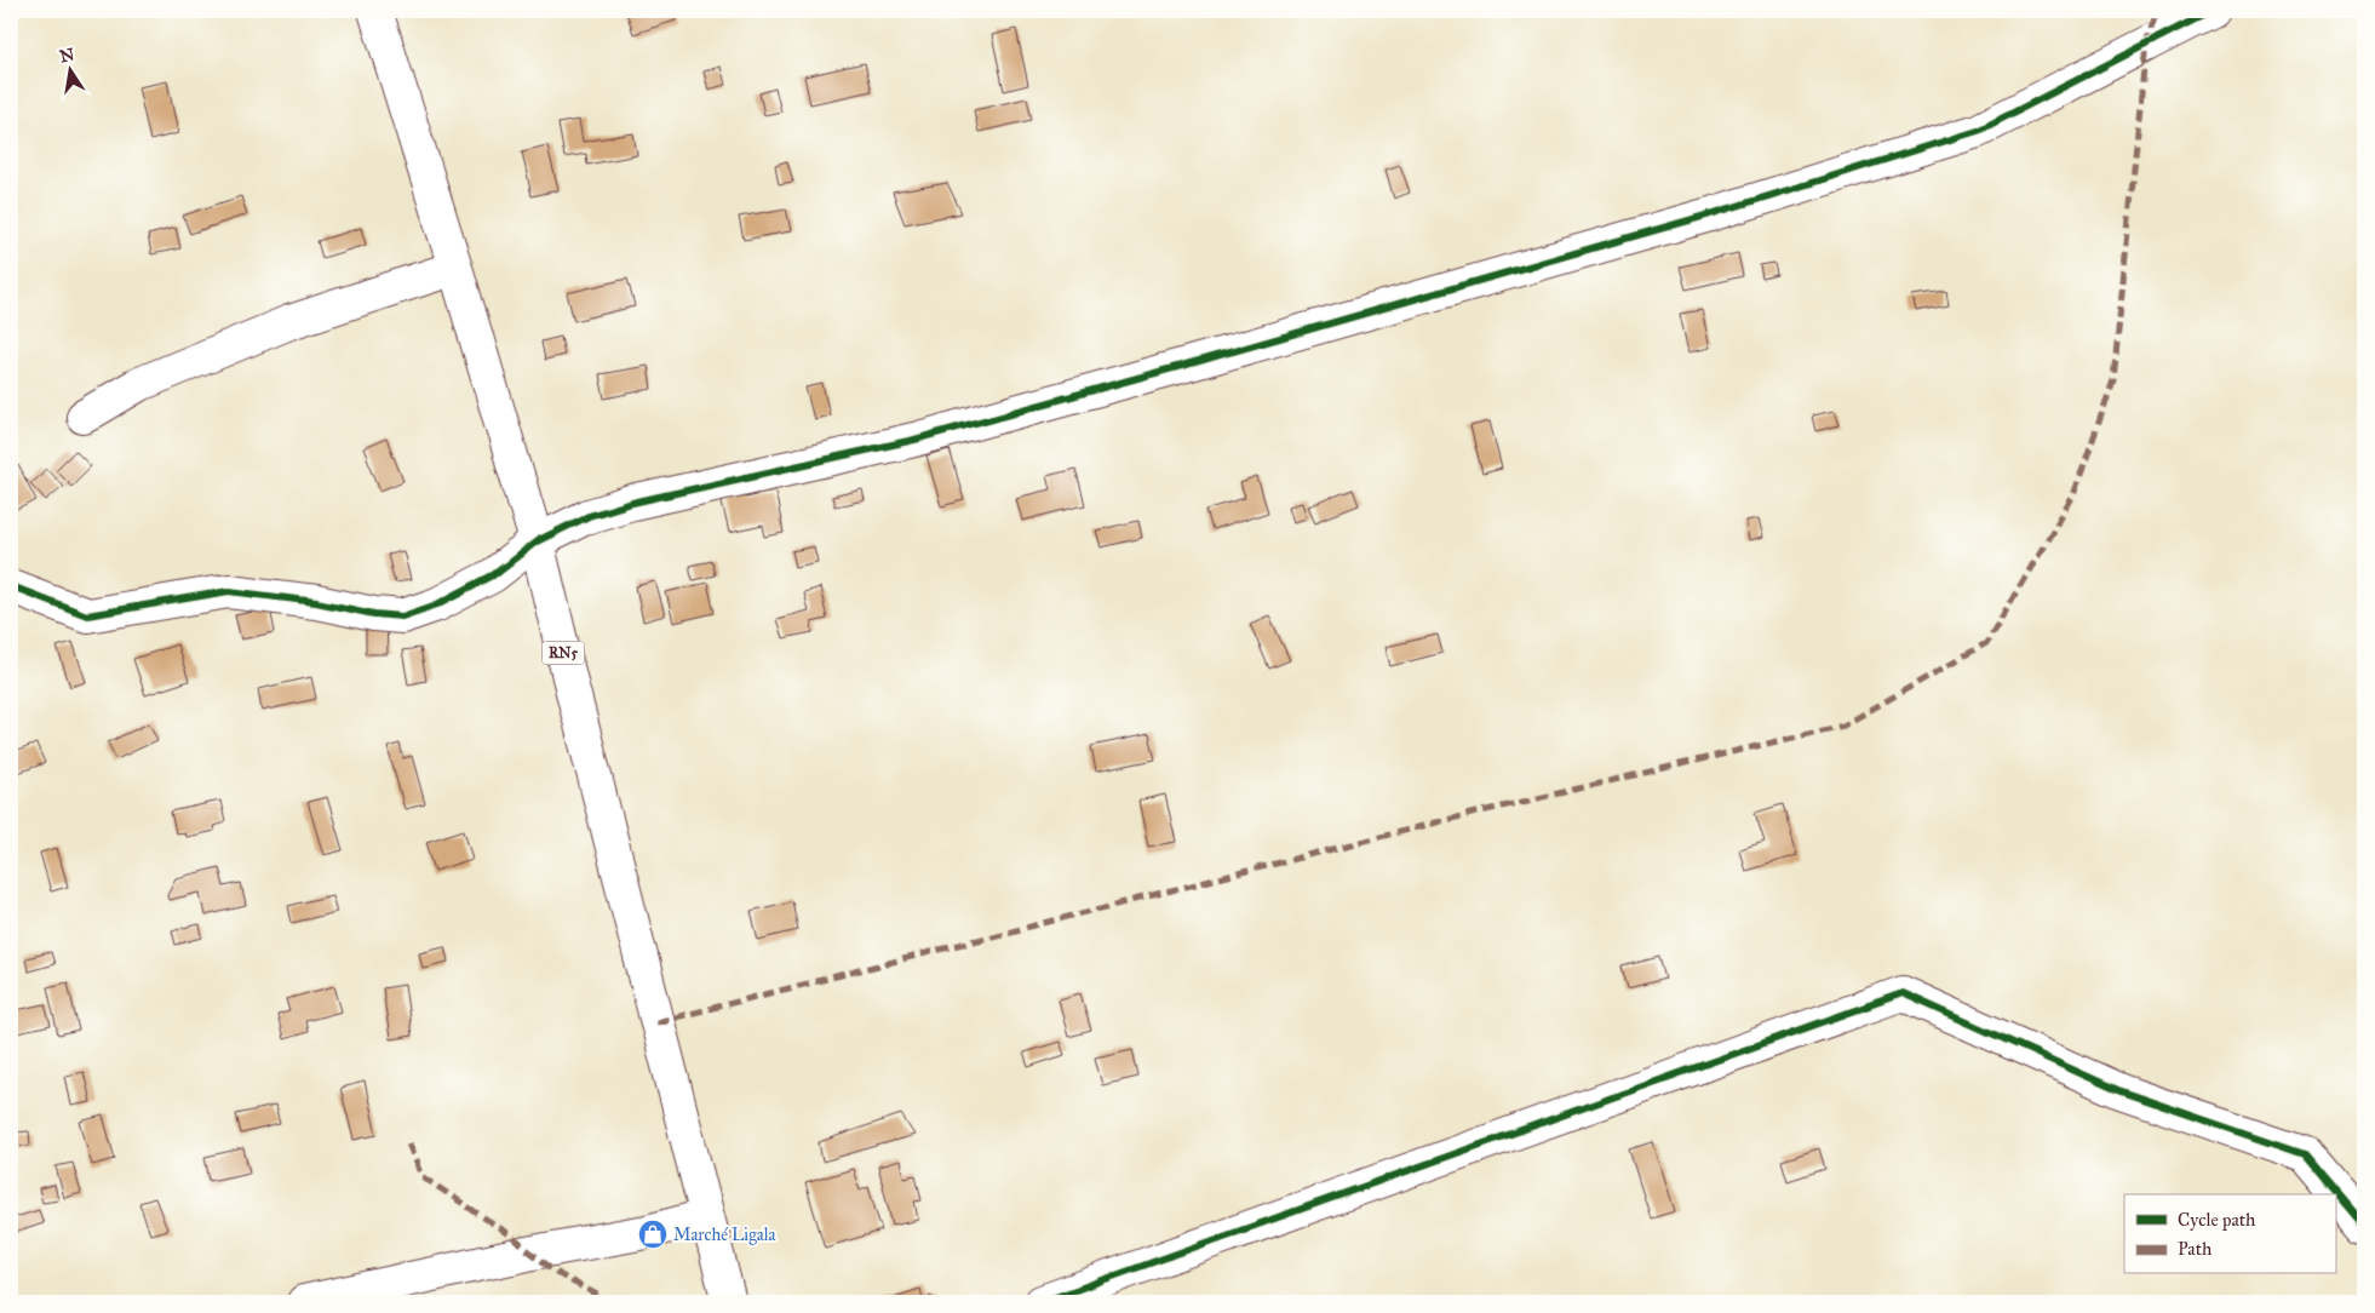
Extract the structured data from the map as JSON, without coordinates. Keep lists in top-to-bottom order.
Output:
{
  "streets": {
    "main road": ["RN5"]
  },
  "places": {
    "shop": ["Marché Ligala"]
  },
  "legend": ["Cycle path", "Path"],
  "north": "top"
}
